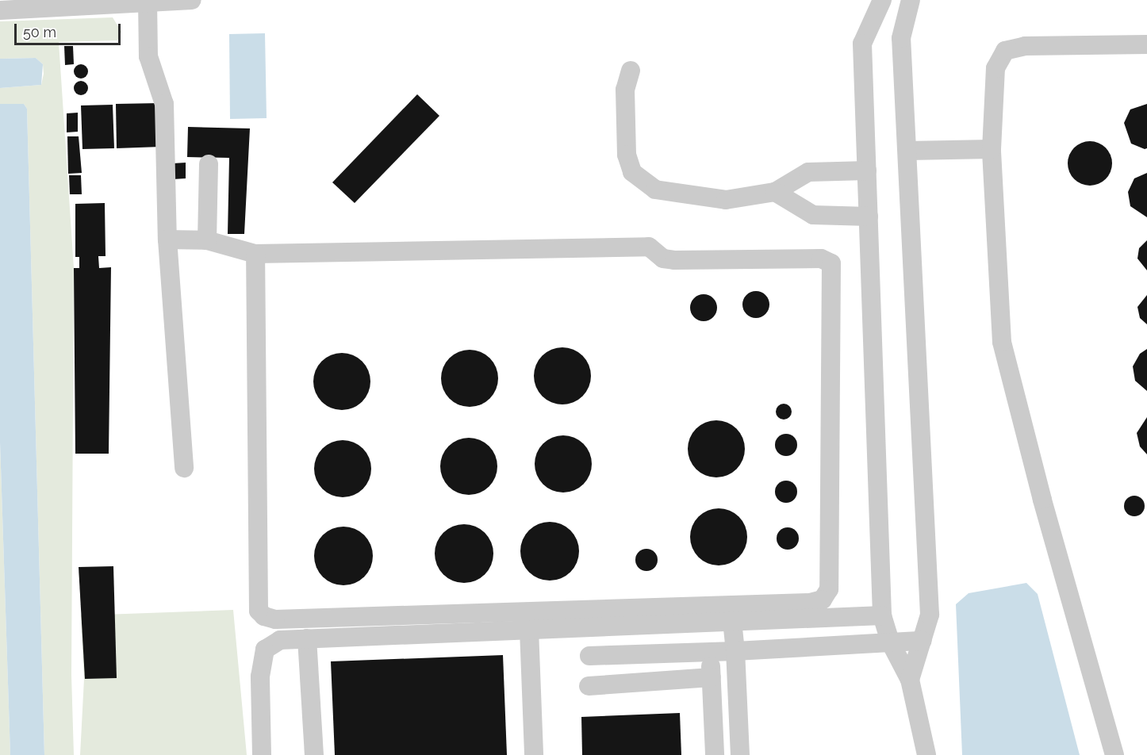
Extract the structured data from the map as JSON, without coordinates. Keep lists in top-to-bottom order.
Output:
{
  "scale_bar": "50 m"
}
